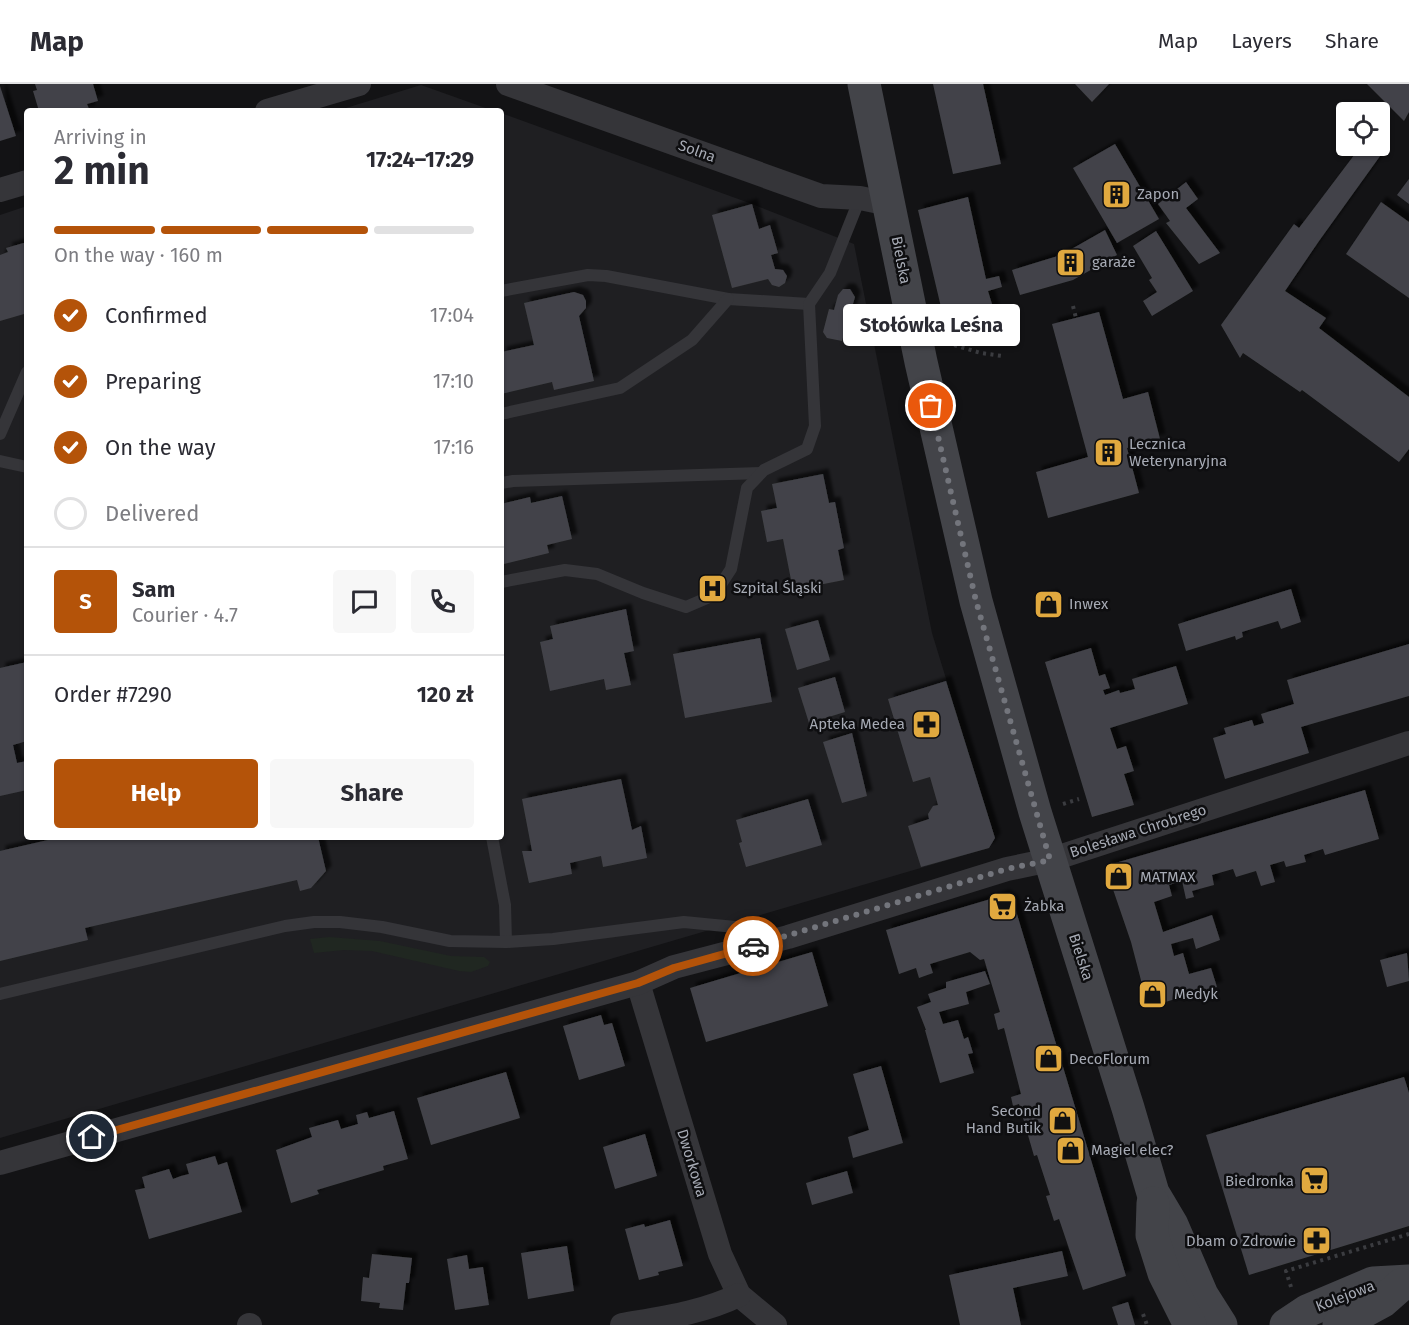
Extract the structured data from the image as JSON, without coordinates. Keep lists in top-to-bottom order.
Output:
{
  "streets": {
    "street": [
      "Solna",
      "Bielska",
      "Bolesława Chrobrego",
      "Dworkowa",
      "Kolejowa"
    ]
  },
  "crossings": [
    ["Solna", "Bielska"],
    ["Bielska", "Bolesława Chrobrego"],
    ["Bolesława Chrobrego", "Dworkowa"]
  ],
  "places": {
    "building": ["Zapon", "garaże", "Lecznica Weterynaryjna"],
    "other": ["Stołówka Leśna"],
    "hospital": ["Szpital Śląski"],
    "shop": [
      "Inwex",
      "MATMAX",
      "Medyk",
      "DecoFlorum",
      "Second Hand Butik",
      "Magiel elec?"
    ],
    "pharmacy": ["Apteka Medea", "Dbam o Zdrowie"],
    "supermarket": ["Żabka", "Biedronka"]
  },
  "page": {
    "header": "Map",
    "nav": ["Map", "Layers", "Share"],
    "heading": ["2 min", "Arriving in", "17:24–17:29"],
    "panel": [
      "Sam",
      "Courier · 4.7",
      "Order #7290",
      "120 zł"
    ],
    "bar": "On the way · 160 m",
    "list": [
      ["Confirmed", "17:04"],
      ["Preparing", "17:10"],
      ["On the way", "17:16"],
      "Delivered"
    ],
    "bubble": "Stołówka Leśna",
    "round": "S",
    "buttons": ["Help", "Share"]
  }
}
